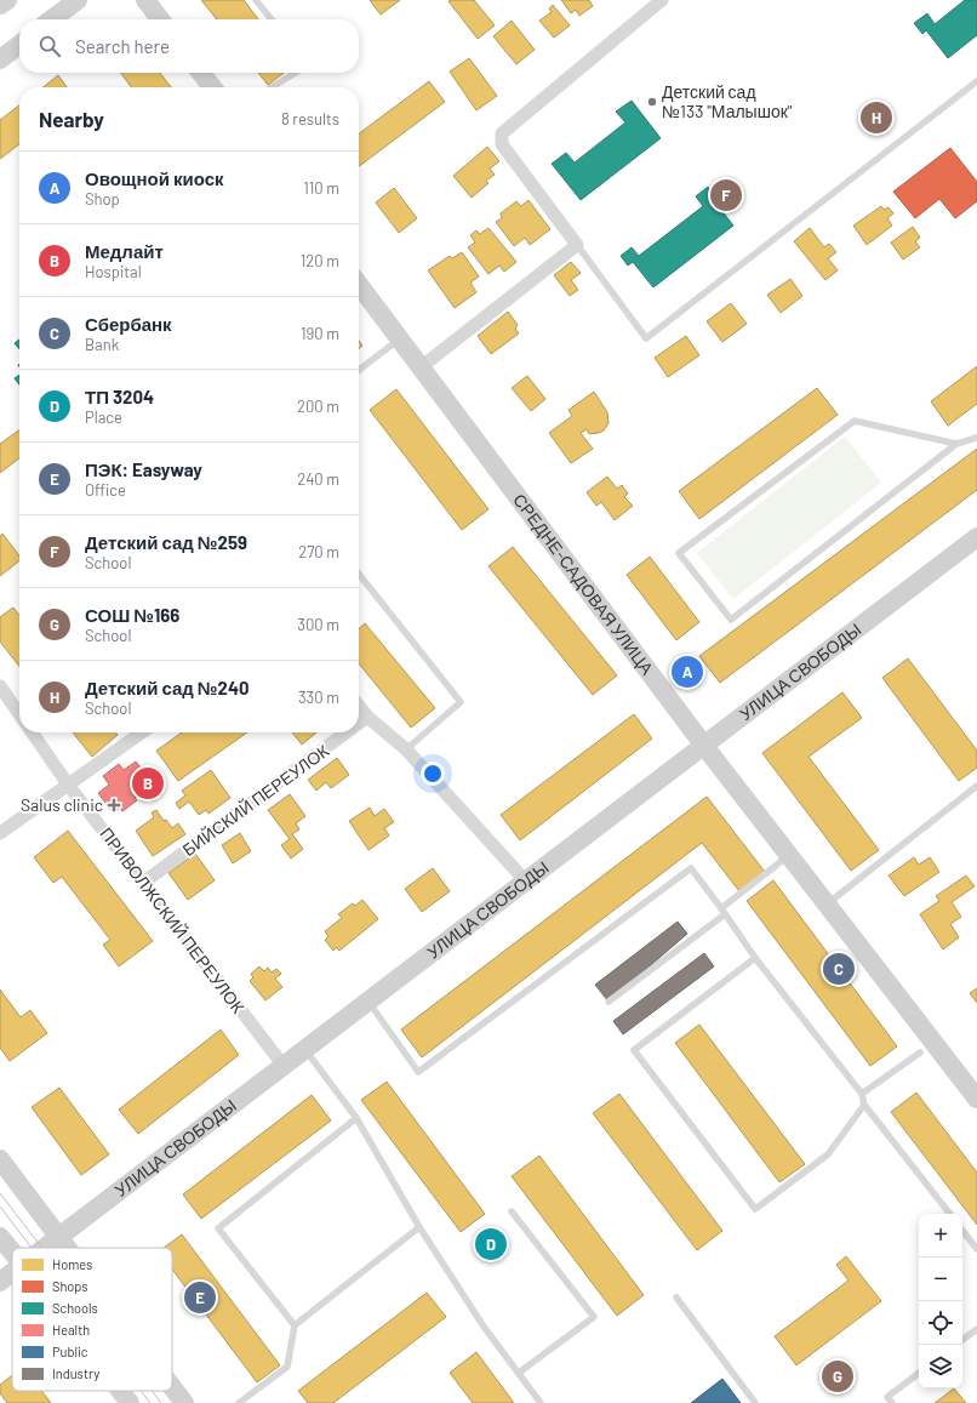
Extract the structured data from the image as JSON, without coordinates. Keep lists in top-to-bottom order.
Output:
{
  "streets": {
    "main road": ["СРЕДНЕ-САДОВАЯ УЛИЦА", "УЛИЦА СВОБОДЫ"],
    "street": ["БИЙСКИЙ ПЕРЕУЛОК", "ПРИВОЛЖСКИЙ ПЕРЕУЛОК"]
  },
  "crossings": [
    ["СРЕДНЕ-САДОВАЯ УЛИЦА", "УЛИЦА СВОБОДЫ"],
    ["УЛИЦА СВОБОДЫ", "ПРИВОЛЖСКИЙ ПЕРЕУЛОК"],
    ["БИЙСКИЙ ПЕРЕУЛОК", "ПРИВОЛЖСКИЙ ПЕРЕУЛОК"]
  ],
  "places": {
    "other": ["Детский сад №133 \"Малышок\""],
    "health": ["Salus clinic"]
  },
  "legend": [
    "Homes",
    "Shops",
    "Schools",
    "Health",
    "Public",
    "Industry"
  ],
  "page": {
    "search": "Search here",
    "heading": ["Nearby", "8 results"],
    "pins": [
      "H",
      "F",
      "A",
      "B",
      "C",
      "D",
      "E",
      "G"
    ],
    "list": [
      {
        "mark": "A",
        "name": "Овощной киоск",
        "note": "Shop",
        "value": "110 m"
      },
      {
        "mark": "B",
        "name": "Медлайт",
        "note": "Hospital",
        "value": "120 m"
      },
      {
        "mark": "C",
        "name": "Сбербанк",
        "note": "Bank",
        "value": "190 m"
      },
      {
        "mark": "D",
        "name": "ТП 3204",
        "note": "Place",
        "value": "200 m"
      },
      {
        "mark": "E",
        "name": "ПЭК: Easyway",
        "note": "Office",
        "value": "240 m"
      },
      {
        "mark": "F",
        "name": "Детский сад №259",
        "note": "School",
        "value": "270 m"
      },
      {
        "mark": "G",
        "name": "СОШ №166",
        "note": "School",
        "value": "300 m"
      },
      {
        "mark": "H",
        "name": "Детский сад №240",
        "note": "School",
        "value": "330 m"
      }
    ],
    "map_buttons": ["+", "−"]
  }
}
